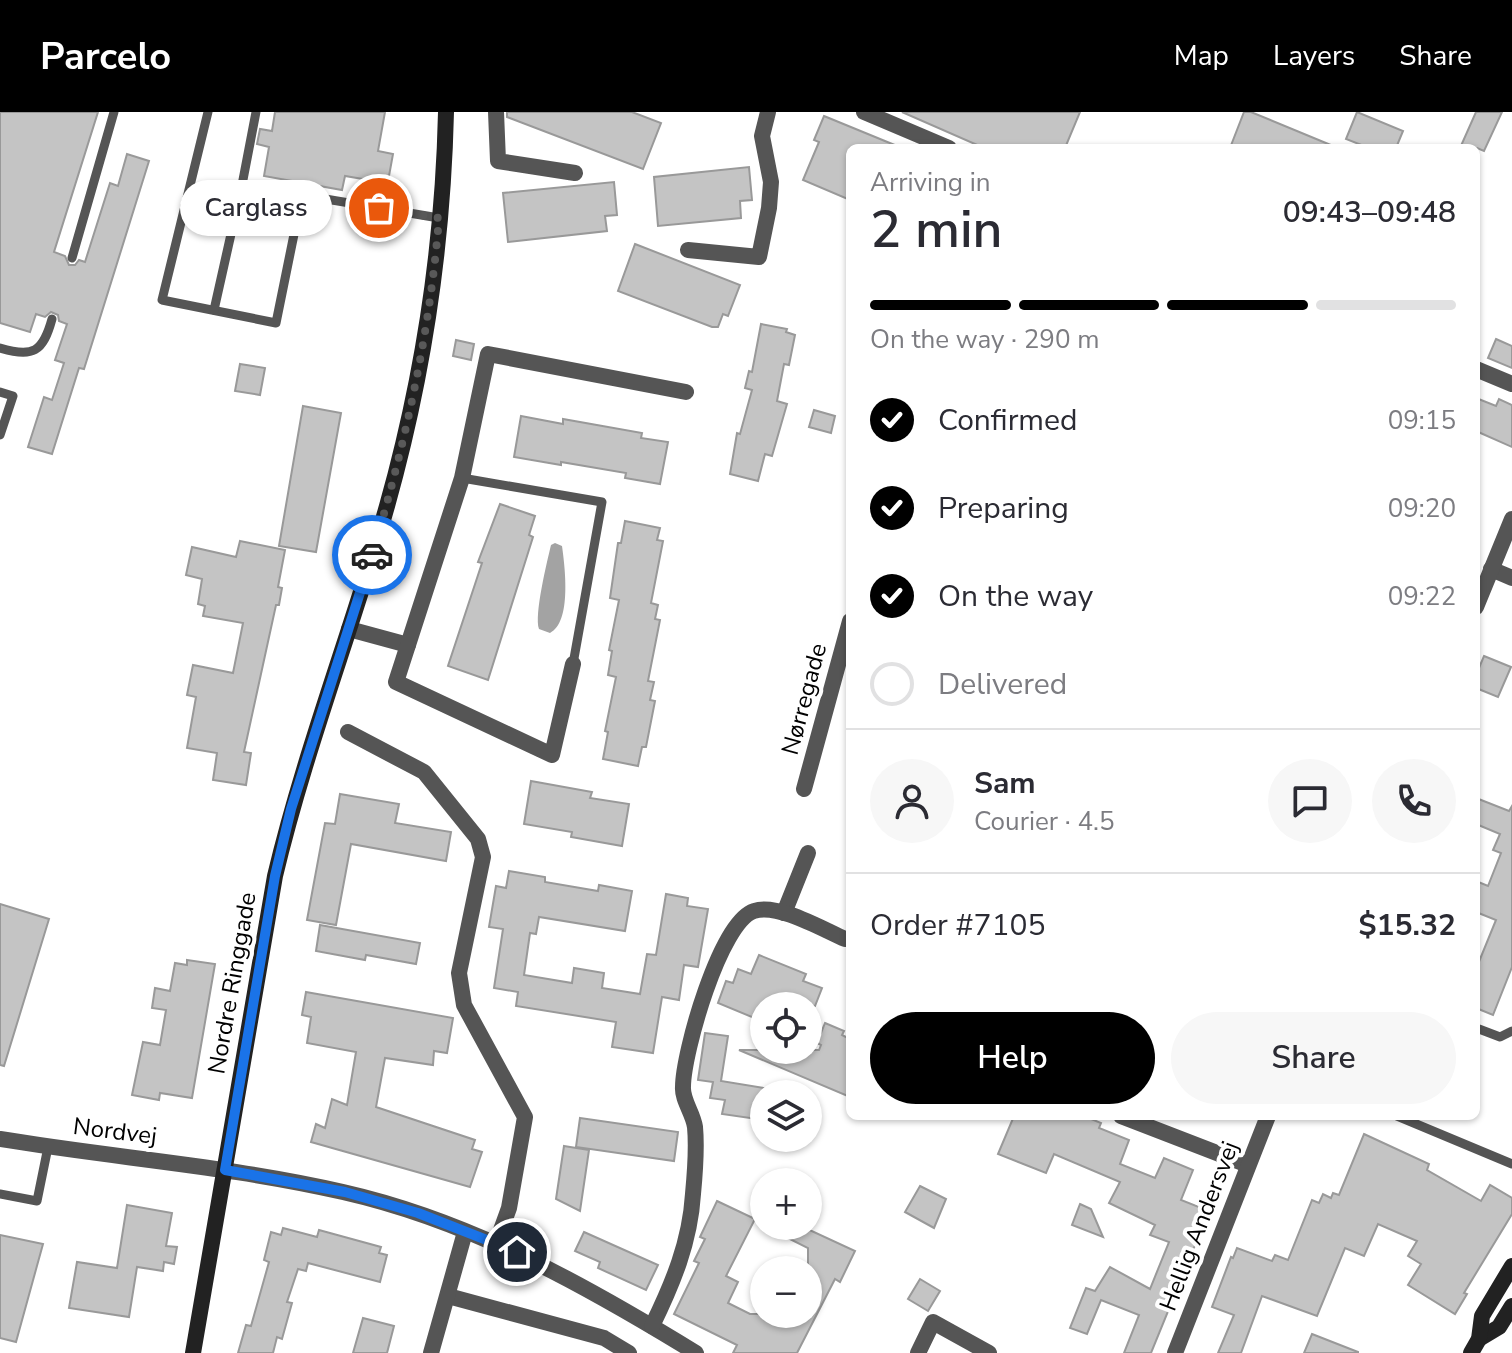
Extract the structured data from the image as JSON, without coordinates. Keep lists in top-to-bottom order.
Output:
{
  "streets": {
    "street": [
      "Nørregade",
      "Nordre Ringgade",
      "Nordvej",
      "Hellig Andersvej"
    ]
  },
  "crossings": [
    ["Nordre Ringgade", "Nordvej"]
  ],
  "places": ["Carglass"],
  "page": {
    "header": "Parcelo",
    "nav": ["Map", "Layers", "Share"],
    "heading": ["2 min", "Arriving in", "09:43–09:48"],
    "panel": [
      "Sam",
      "Courier · 4.5",
      "Order #7105",
      "$15.32"
    ],
    "bubble": "Carglass",
    "bar": "On the way · 290 m",
    "list": [
      ["Confirmed", "09:15"],
      ["Preparing", "09:20"],
      ["On the way", "09:22"],
      "Delivered"
    ],
    "map_buttons": ["+", "−"],
    "buttons": ["Help", "Share"]
  }
}
